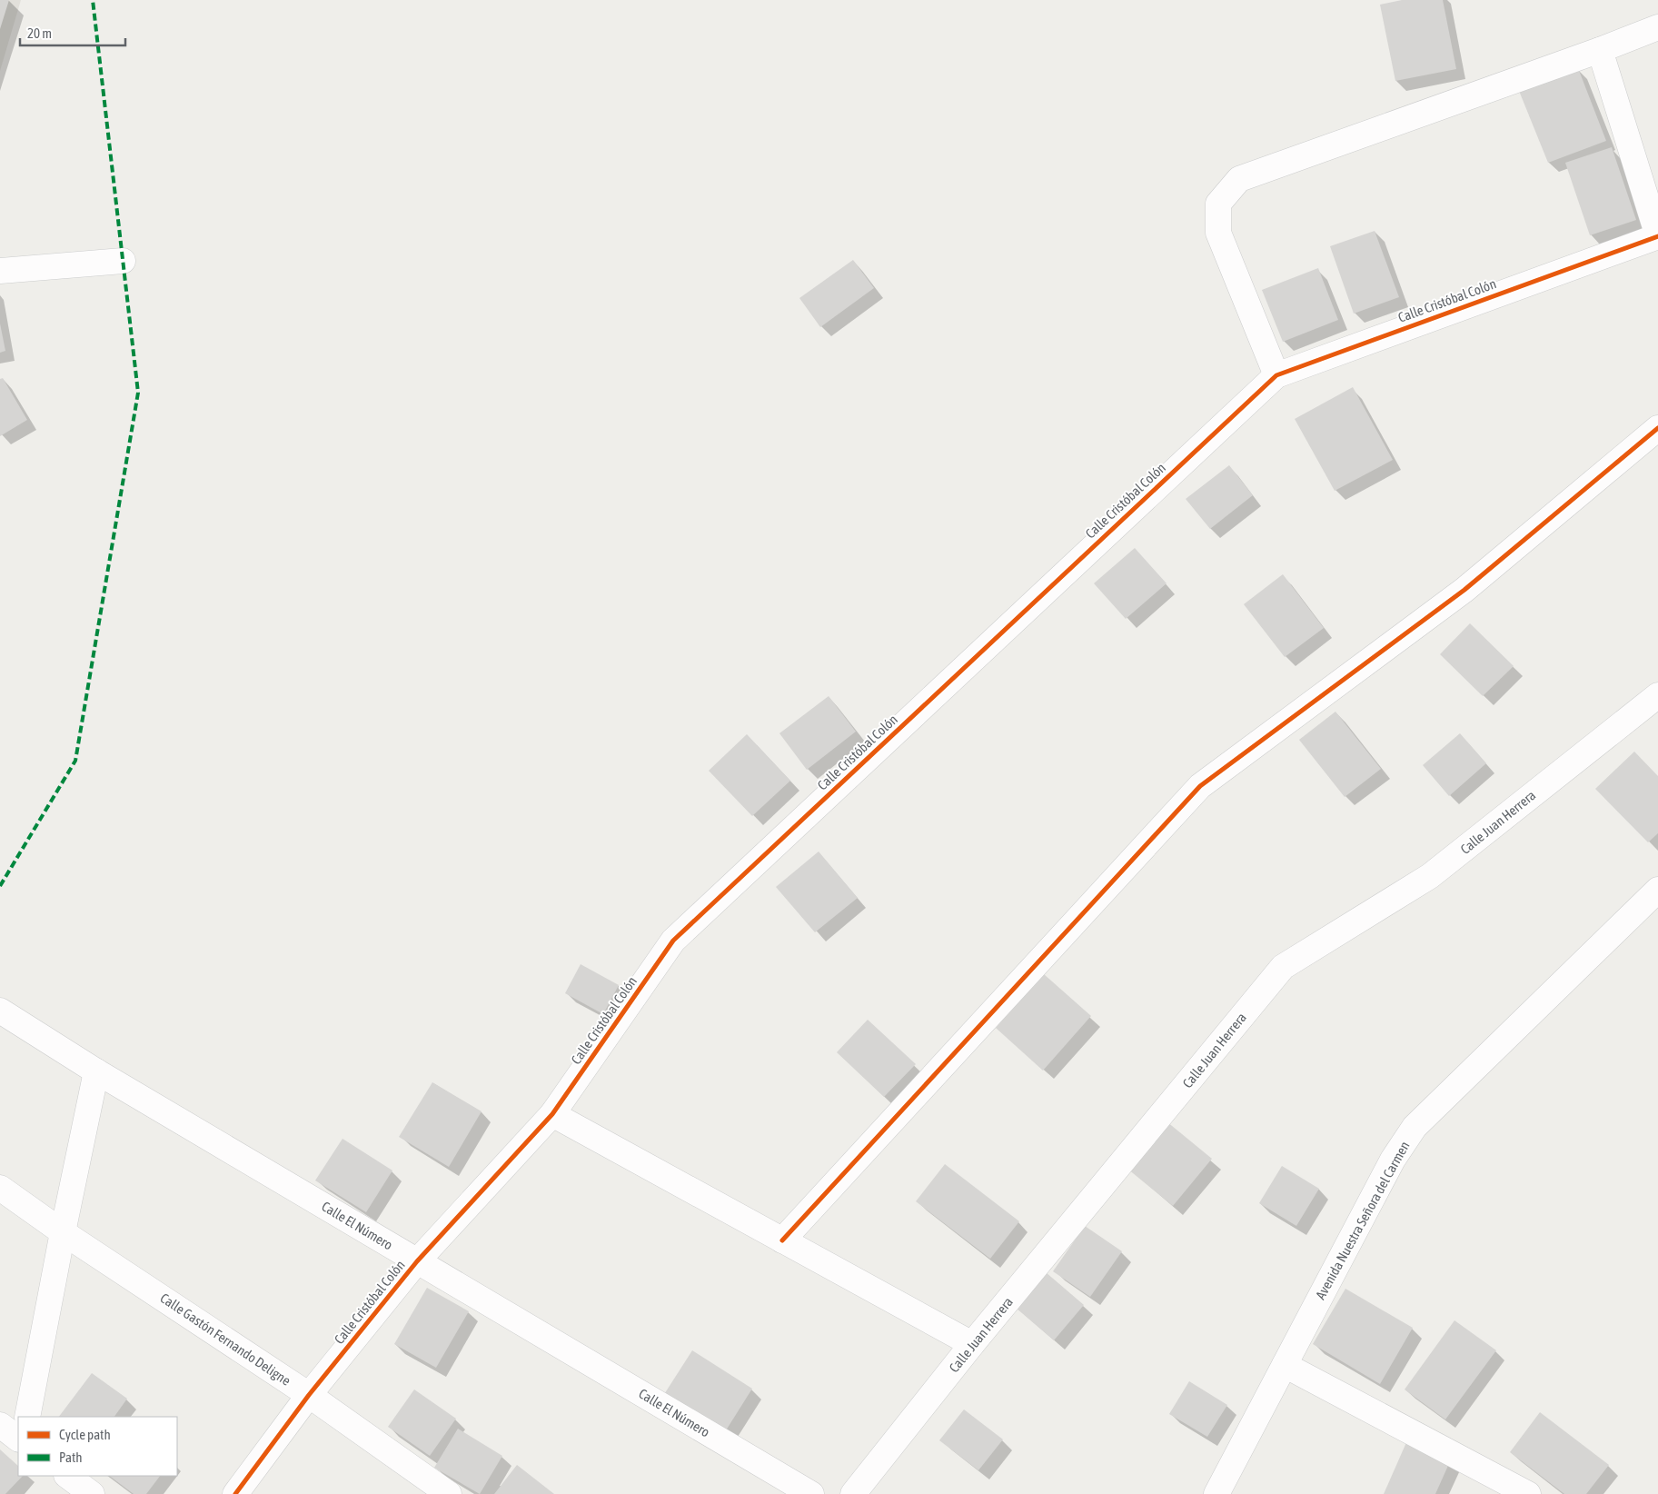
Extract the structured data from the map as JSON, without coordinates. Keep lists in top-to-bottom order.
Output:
{
  "streets": {
    "street": [
      "Calle Cristóbal Colón",
      "Calle Juan Herrera",
      "Avenida Nuestra Señora del Carmen",
      "Calle El Número",
      "Calle Gastón Fernando Deligne"
    ]
  },
  "crossings": [
    ["Calle Cristóbal Colón", "Calle El Número"],
    ["Calle Cristóbal Colón", "Calle Gastón Fernando Deligne"]
  ],
  "legend": ["Cycle path", "Path"],
  "scale_bar": "20 m"
}
